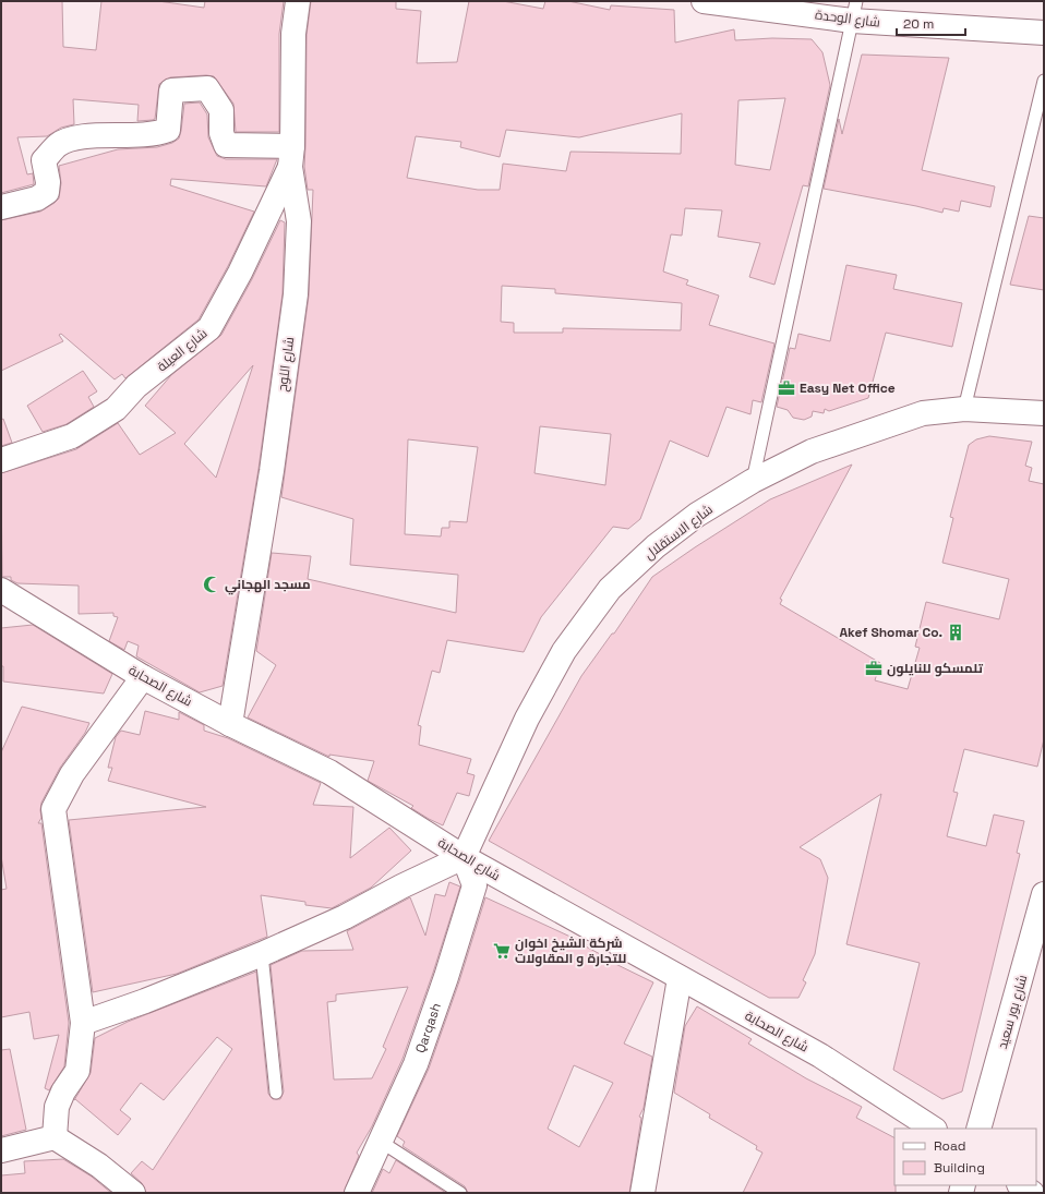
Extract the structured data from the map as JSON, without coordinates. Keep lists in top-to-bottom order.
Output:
{
  "streets": {
    "street": [
      "شارع الوحدة",
      "شارع العيلة",
      "شارع اللوح",
      "شارع الاستقلال",
      "شارع الصحابة",
      "شارع بور سعيد",
      "Qarqash"
    ]
  },
  "crossings": [
    ["شارع العيلة", "شارع اللوح"],
    ["شارع اللوح", "شارع الصحابة"],
    ["شارع الاستقلال", "شارع الصحابة"],
    ["شارع الاستقلال", "Qarqash"],
    ["شارع الصحابة", "Qarqash"]
  ],
  "places": {
    "office": ["Easy Net Office", "تلمسكو للنايلون"],
    "mosque": ["مسجد الهجاني"],
    "building": ["Akef Shomar Co."],
    "supermarket": ["شركة الشيخ اخوان للتجارة و المقاولات"]
  },
  "legend": ["Road", "Building"],
  "scale_bar": "20 m"
}
